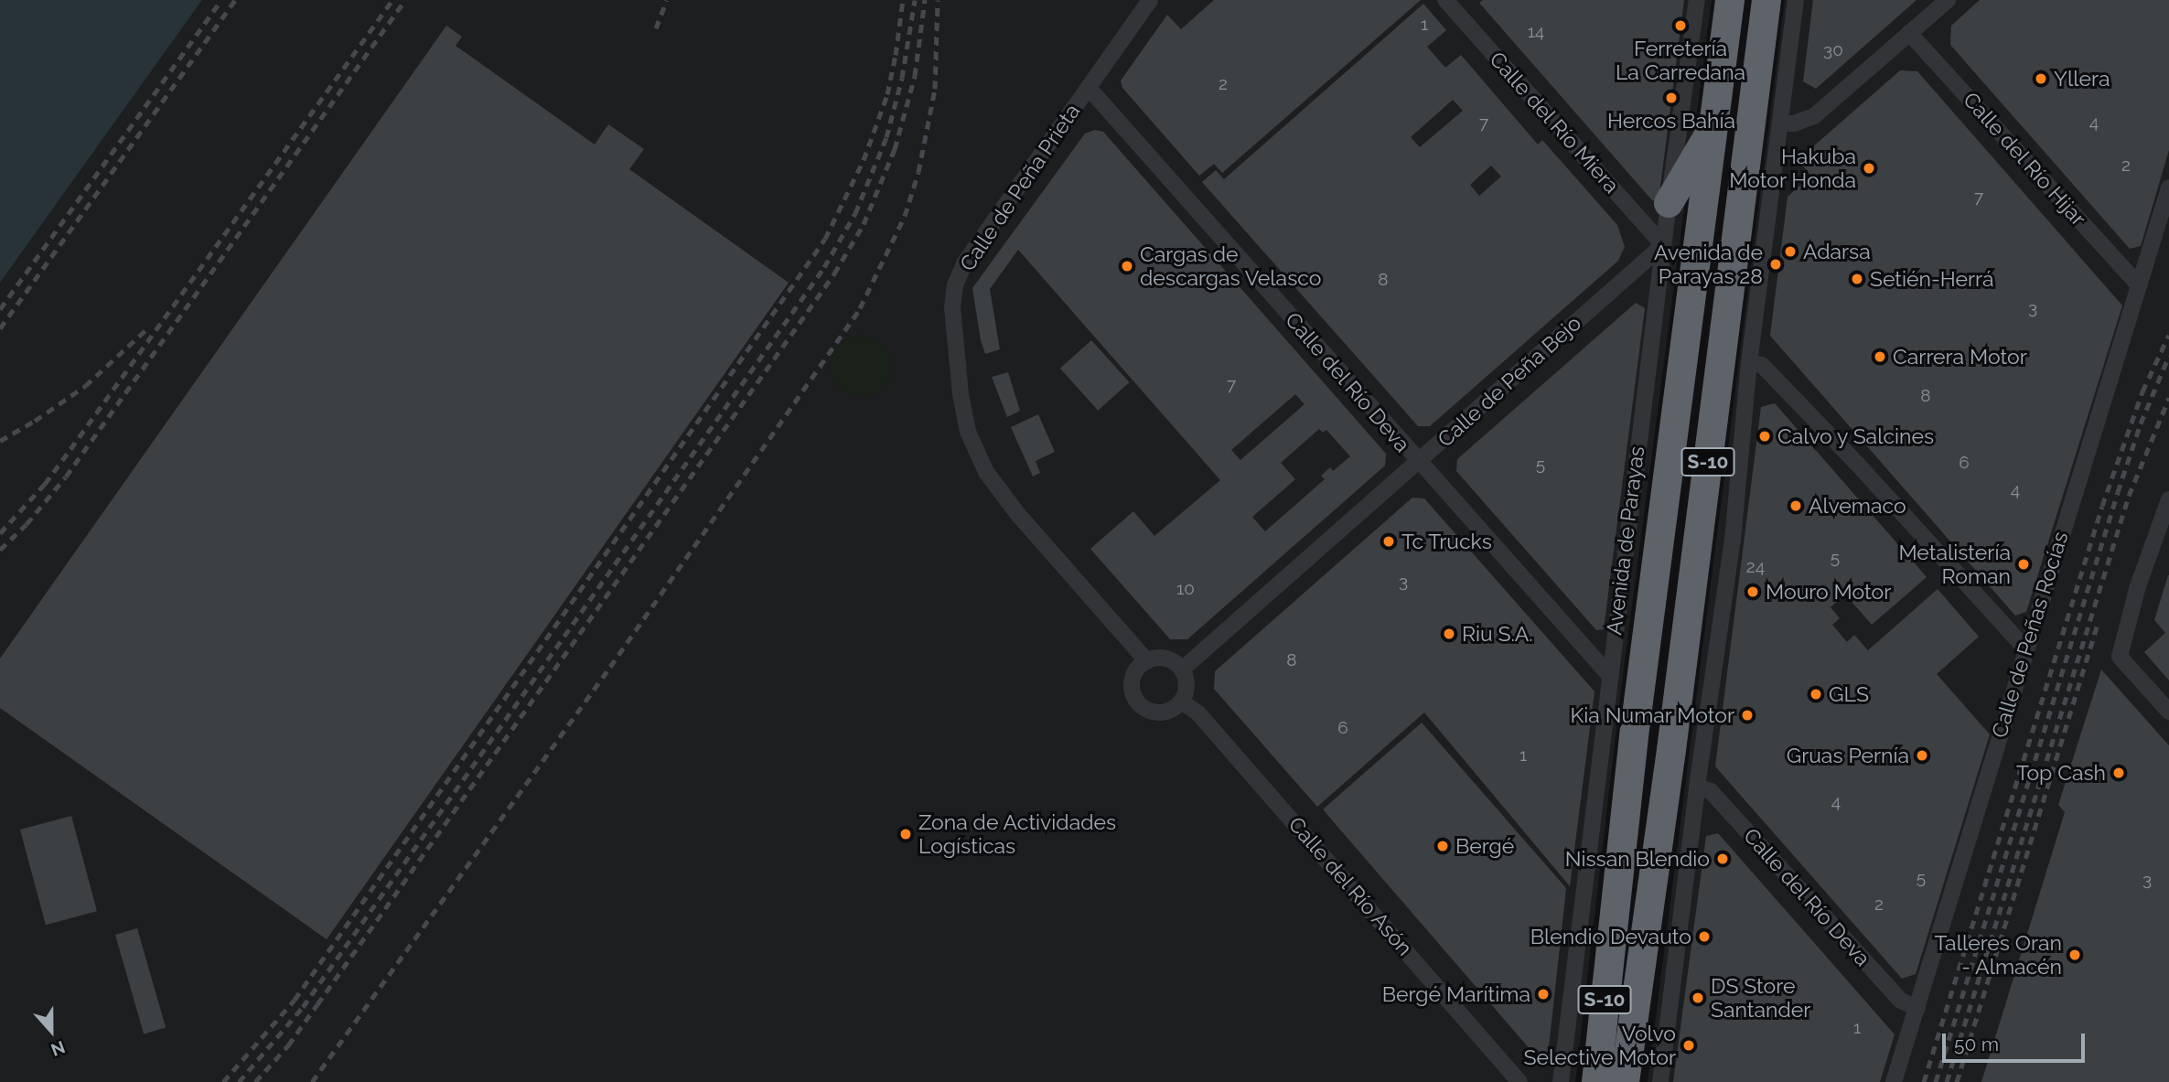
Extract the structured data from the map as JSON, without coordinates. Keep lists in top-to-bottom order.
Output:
{
  "streets": {
    "highway": ["S-10"],
    "street": [
      "Calle del Río Miera",
      "Calle del Río Hijar",
      "Calle de Peña Prieta",
      "Calle de Peña Bejo",
      "Calle del Río Deva",
      "Avenida de Parayas",
      "Calle de Peñas Rocías",
      "Calle del Río Asón"
    ]
  },
  "crossings": [
    ["Calle del Río Miera", "Calle de Peña Bejo"],
    ["Calle del Río Miera", "Avenida de Parayas"],
    ["Calle del Río Hijar", "Calle de Peñas Rocías"],
    ["Calle de Peña Prieta", "Calle de Peña Bejo"],
    ["Calle de Peña Prieta", "Calle del Río Deva"],
    ["Calle de Peña Prieta", "Calle del Río Asón"],
    ["Calle de Peña Bejo", "Calle del Río Deva"],
    ["Calle de Peña Bejo", "Avenida de Parayas"],
    ["Calle de Peña Bejo", "Calle del Río Asón"],
    ["Calle del Río Deva", "Avenida de Parayas"],
    ["Calle del Río Deva", "Calle de Peñas Rocías"]
  ],
  "places": [
    "Ferretería La Carredana",
    "Yllera",
    "Hercos Bahía",
    "Hakuba Motor Honda",
    "Adarsa",
    "Avenida de Parayas 28",
    "Cargas de descargas Velasco",
    "Setién-Herrá",
    "Carrera Motor",
    "Calvo y Salcines",
    "Alvemaco",
    "Tc Trucks",
    "Metalistería Roman",
    "Mouro Motor",
    "Riu S.A.",
    "GLS",
    "Kia Numar Motor",
    "Gruas Pernía",
    "Top Cash",
    "Zona de Actividades Logísticas",
    "Bergé",
    "Nissan Blendio",
    "Blendio Devauto",
    "Talleres Oran - Almacén",
    "Bergé Marítima",
    "DS Store Santander",
    "Volvo Selective Motor"
  ],
  "house_numbers": [
    "1",
    "14",
    "30",
    "2",
    "4",
    "7",
    "2",
    "7",
    "8",
    "3",
    "7",
    "8",
    "6",
    "5",
    "4",
    "5",
    "24",
    "3",
    "10",
    "8",
    "6",
    "1",
    "4",
    "5",
    "3",
    "2",
    "1"
  ],
  "scale_bar": "50 m",
  "north": "bottom"
}
